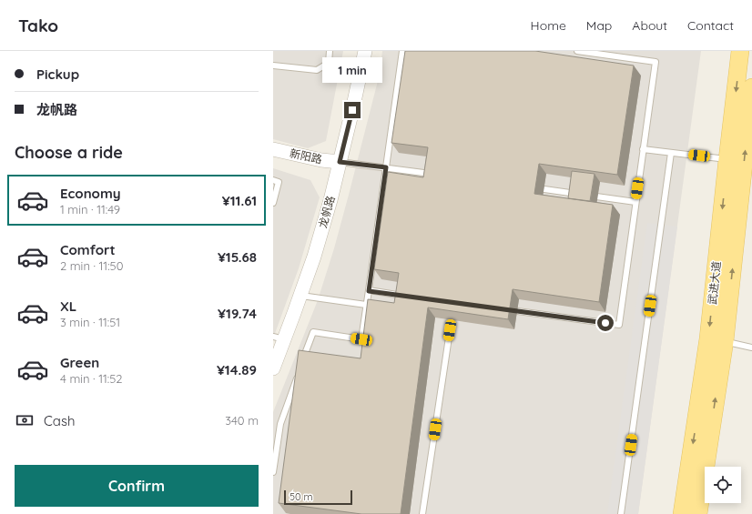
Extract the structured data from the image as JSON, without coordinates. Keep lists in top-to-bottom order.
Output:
{
  "streets": {
    "main road": ["武进大道"],
    "street": ["新阳路", "龙帆路"]
  },
  "crossings": [
    ["新阳路", "龙帆路"]
  ],
  "scale_bar": "50 m",
  "page": {
    "header": "Tako",
    "nav": [
      "Home",
      "Map",
      "About",
      "Contact"
    ],
    "banner": ["Pickup", "龙帆路"],
    "bubble": "1 min",
    "heading": "Choose a ride",
    "list": [
      {
        "name": "Economy",
        "note": "1 min · 11:49",
        "value": "¥11.61"
      },
      {
        "name": "Comfort",
        "note": "2 min · 11:50",
        "value": "¥15.68"
      },
      {
        "name": "XL",
        "note": "3 min · 11:51",
        "value": "¥19.74"
      },
      {
        "name": "Green",
        "note": "4 min · 11:52",
        "value": "¥14.89"
      }
    ],
    "pay": ["Cash", "340 m"],
    "buttons": "Confirm",
    "scale": "50 m"
  }
}
